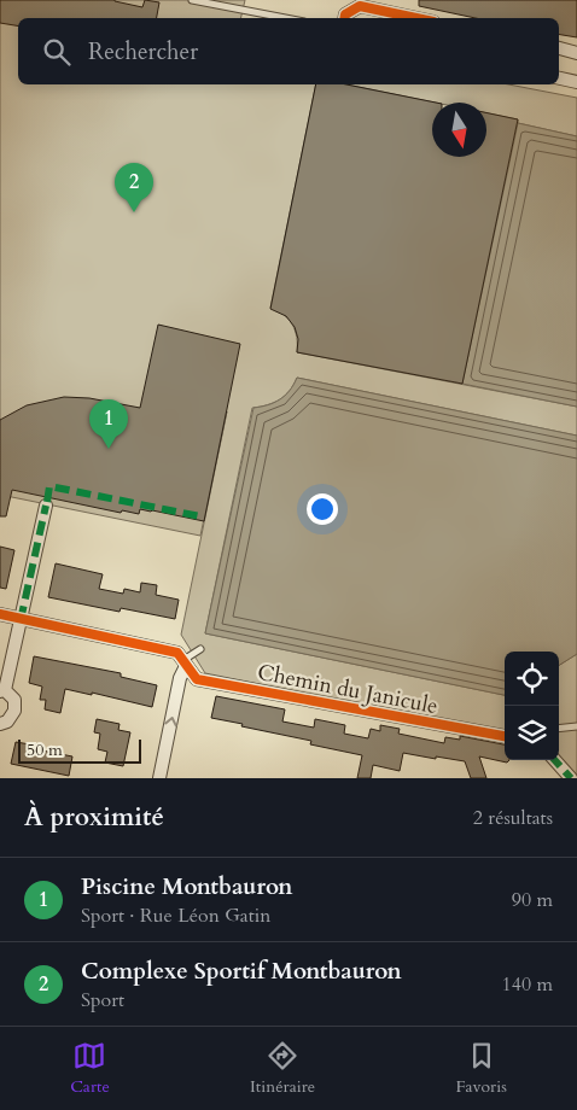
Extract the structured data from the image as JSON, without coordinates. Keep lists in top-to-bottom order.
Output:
{
  "streets": {
    "street": ["Chemin du Janicule"]
  },
  "scale_bar": "50 m",
  "north": "bottom",
  "page": {
    "search": "Rechercher",
    "pins": ["2", "1"],
    "scale": "50 m",
    "heading": ["À proximité", "2 résultats"],
    "list": [
      {
        "mark": "1",
        "name": "Piscine Montbauron",
        "note": "Sport · Rue Léon Gatin",
        "value": "90 m"
      },
      {
        "mark": "2",
        "name": "Complexe Sportif Montbauron",
        "note": "Sport",
        "value": "140 m"
      }
    ],
    "nav": ["Carte", "Itinéraire", "Favoris"]
  }
}
